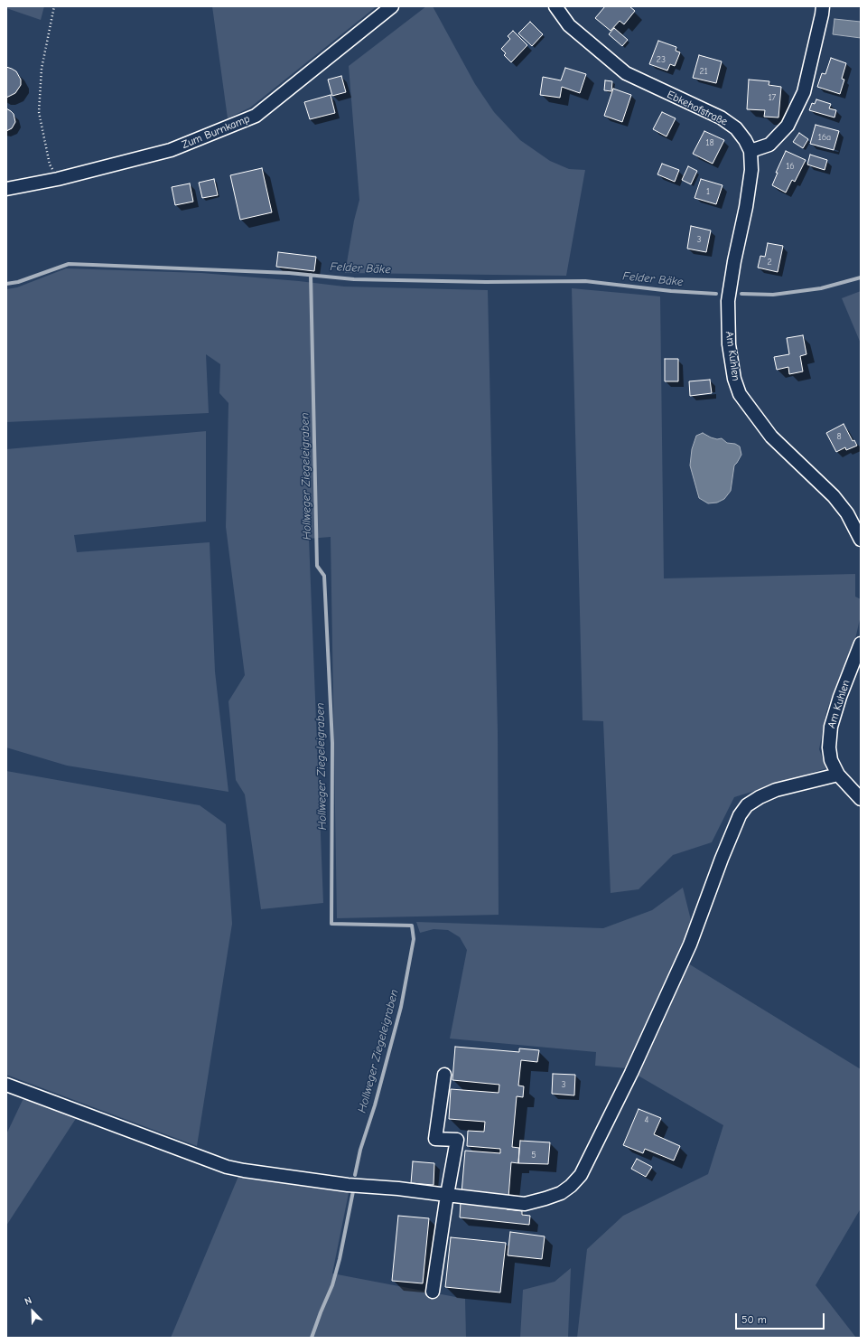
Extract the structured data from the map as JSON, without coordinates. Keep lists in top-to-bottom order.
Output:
{
  "streets": {
    "street": ["Ebkehofstraße", "Zum Burnkamp", "Am Kuhlen"]
  },
  "crossings": [
    ["Ebkehofstraße", "Am Kuhlen"]
  ],
  "water": ["Felder Bäke", "Hollweger Ziegeleigraben"],
  "house_numbers": [
    "23",
    "21",
    "17",
    "16a",
    "18",
    "16",
    "1",
    "3",
    "2",
    "8",
    "3",
    "4",
    "5"
  ],
  "scale_bar": "50 m",
  "north": "top left"
}
